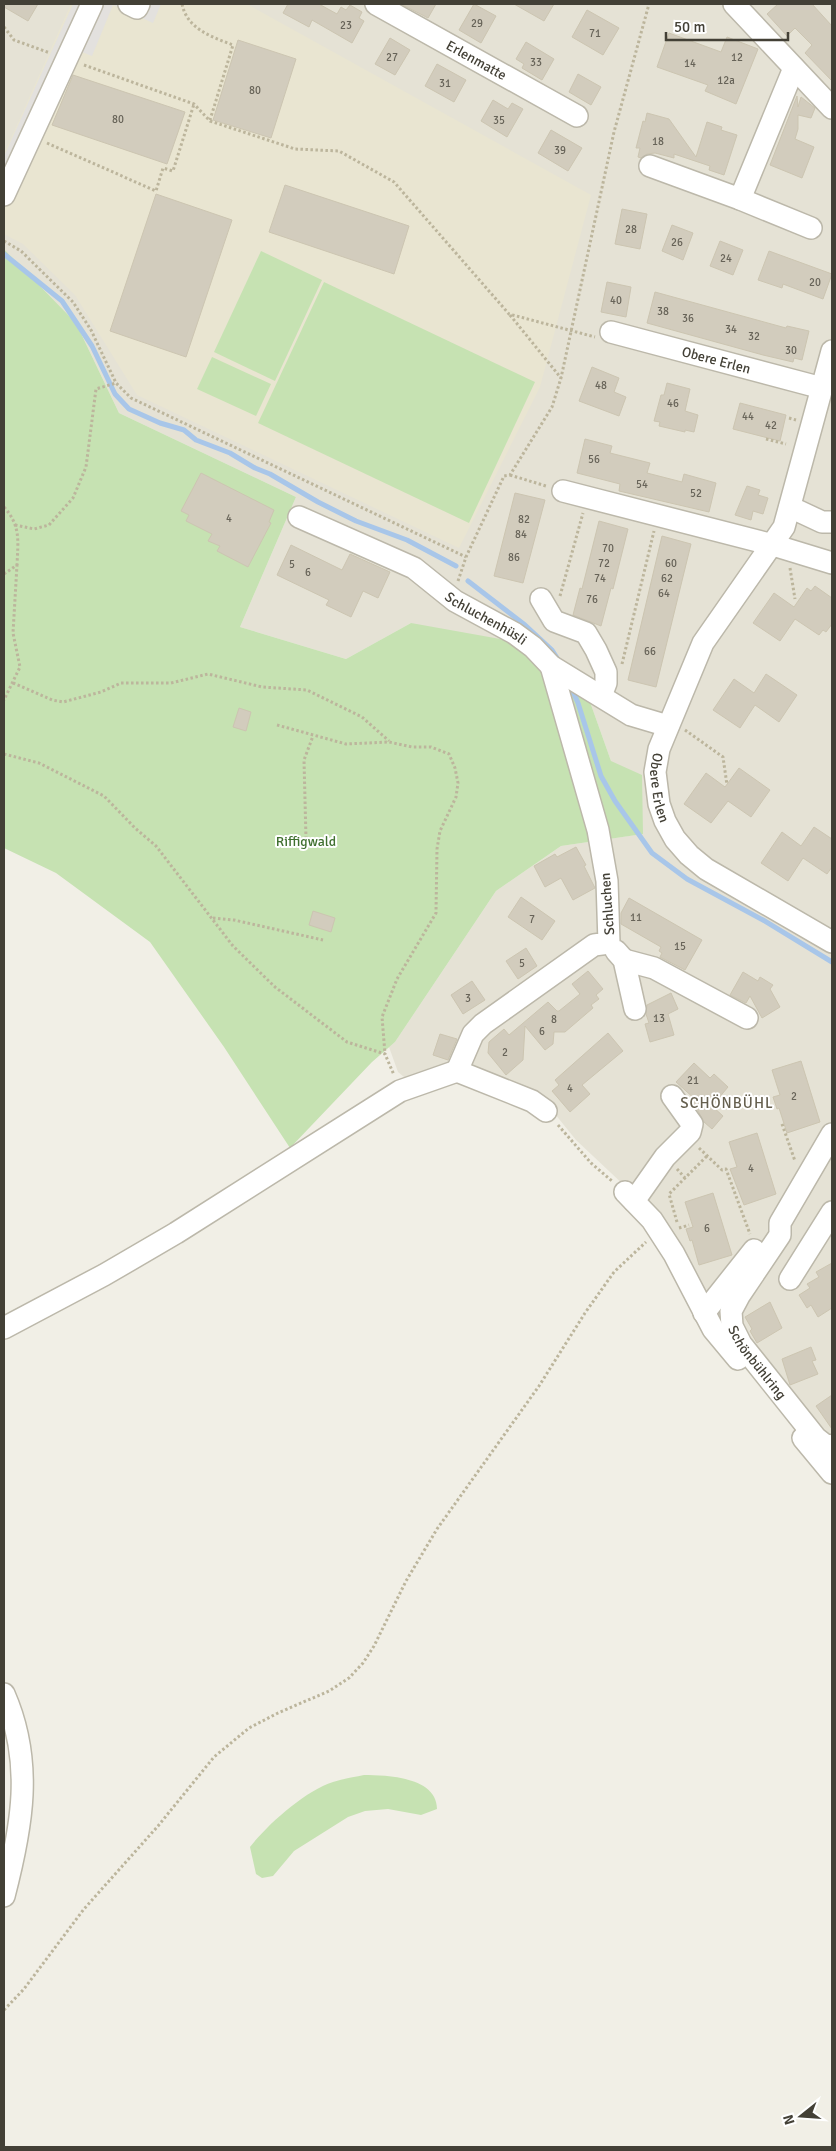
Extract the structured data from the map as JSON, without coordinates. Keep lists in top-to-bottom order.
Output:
{
  "streets": {
    "street": [
      "Erlenmatte",
      "Obere Erlen",
      "Schluchenhüsli",
      "Schluchen",
      "Schönbühlring"
    ]
  },
  "crossings": [
    ["Obere Erlen", "Schluchenhüsli"],
    ["Schluchenhüsli", "Schluchen"]
  ],
  "districts": ["SCHÖNBÜHL"],
  "parks": ["Riffigwald"],
  "house_numbers": [
    "29",
    "23",
    "71",
    "27",
    "12",
    "33",
    "14",
    "12a",
    "31",
    "80",
    "80",
    "35",
    "18",
    "39",
    "28",
    "26",
    "24",
    "20",
    "40",
    "38",
    "36",
    "34",
    "32",
    "30",
    "48",
    "46",
    "44",
    "42",
    "56",
    "54",
    "52",
    "4",
    "82",
    "84",
    "70",
    "86",
    "72",
    "60",
    "5",
    "6",
    "74",
    "62",
    "64",
    "76",
    "66",
    "11",
    "7",
    "15",
    "5",
    "3",
    "13",
    "8",
    "6",
    "2",
    "21",
    "4",
    "2",
    "4",
    "6"
  ],
  "scale_bar": "50 m",
  "north": "left"
}
